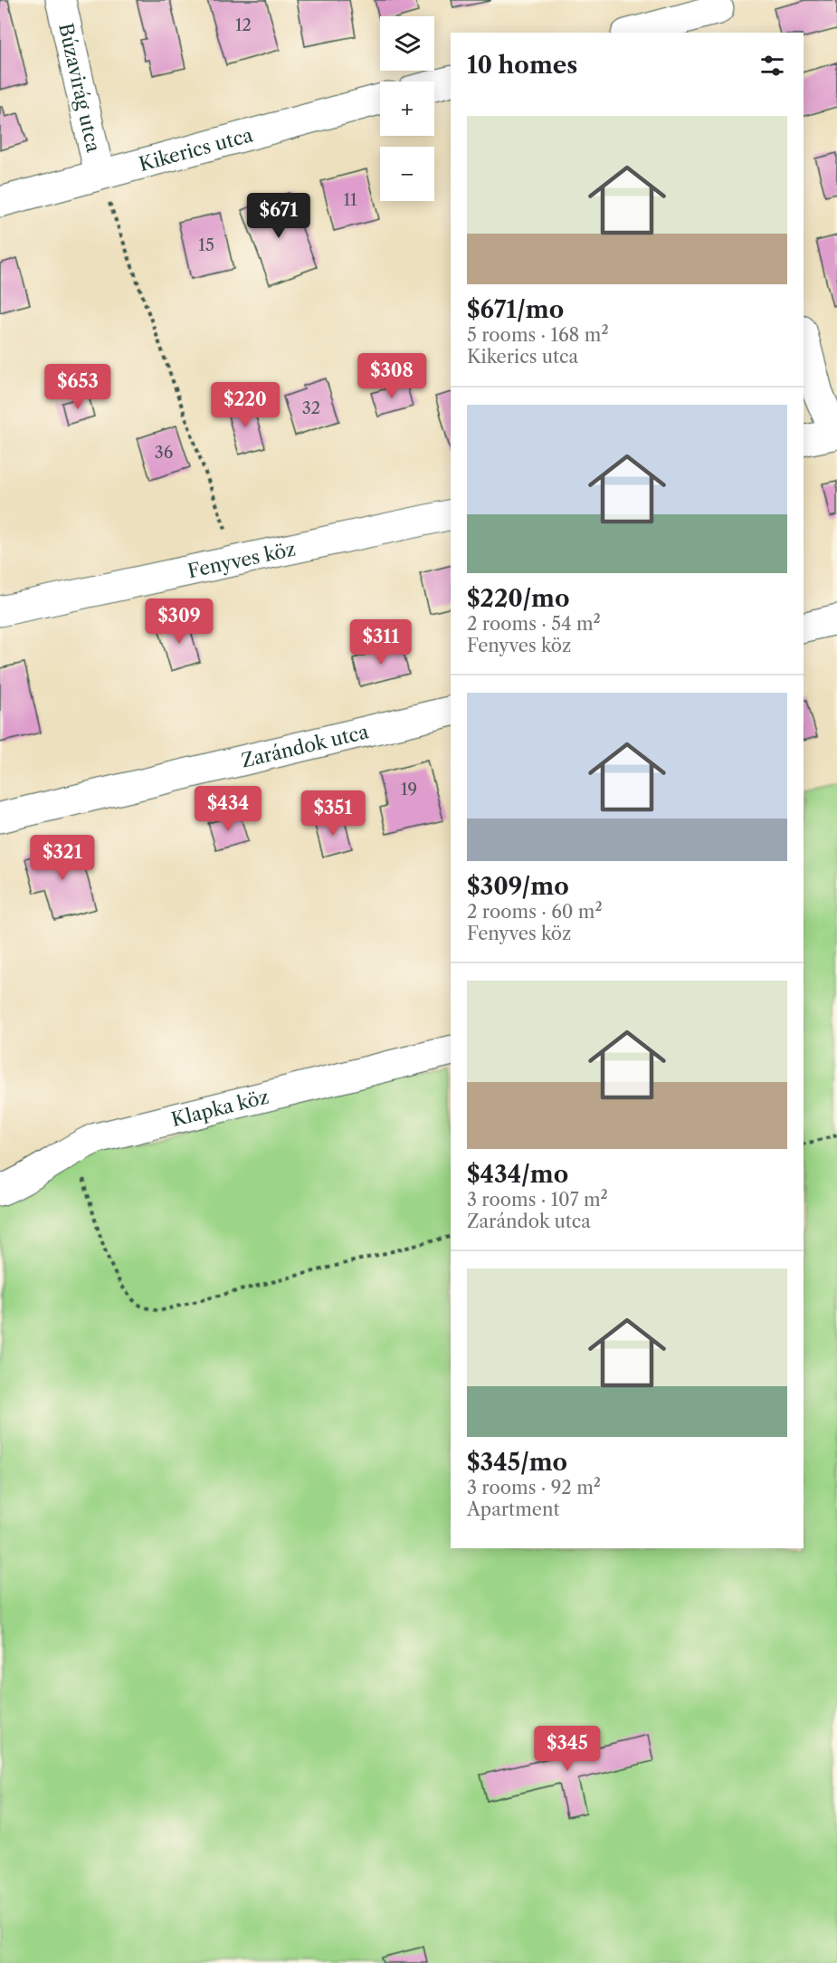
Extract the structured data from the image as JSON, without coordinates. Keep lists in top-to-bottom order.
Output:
{
  "streets": {
    "street": [
      "Búzavirág utca",
      "Kikerics utca",
      "Fenyves köz",
      "Zarándok utca",
      "Klapka köz"
    ]
  },
  "crossings": [
    ["Búzavirág utca", "Kikerics utca"]
  ],
  "house_numbers": [
    "12",
    "11",
    "15",
    "32",
    "36",
    "19"
  ],
  "page": {
    "map_buttons": ["+", "−"],
    "heading": "10 homes",
    "list": [
      {
        "name": "$671/mo",
        "note": "5 rooms · 168 m² · Kikerics utca"
      },
      {
        "name": "$220/mo",
        "note": "2 rooms · 54 m² · Fenyves köz"
      },
      {
        "name": "$309/mo",
        "note": "2 rooms · 60 m² · Fenyves köz"
      },
      {
        "name": "$434/mo",
        "note": "3 rooms · 107 m² · Zarándok utca"
      },
      {
        "name": "$345/mo",
        "note": "3 rooms · 92 m² · Apartment"
      }
    ],
    "price": [
      "$671",
      "$308",
      "$653",
      "$220",
      "$309",
      "$311",
      "$434",
      "$351",
      "$321",
      "$345"
    ]
  }
}
